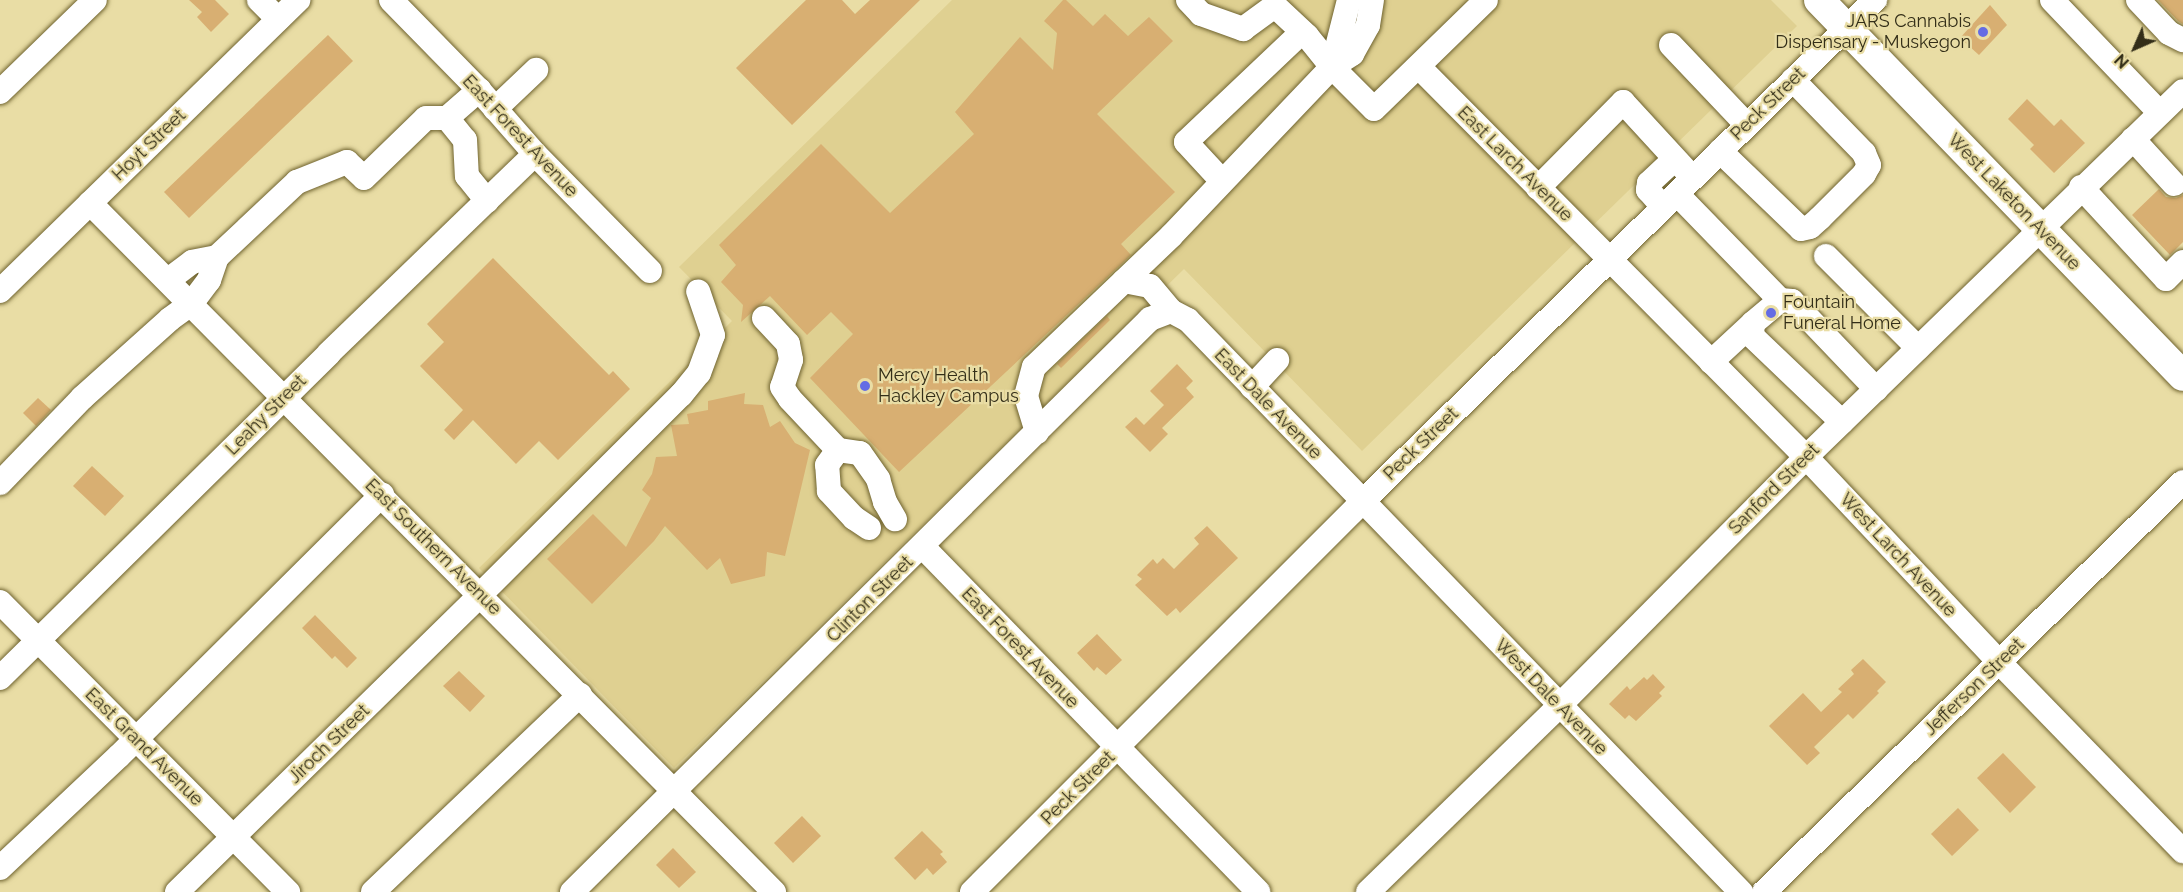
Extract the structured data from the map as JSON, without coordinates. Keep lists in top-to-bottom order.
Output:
{
  "streets": {
    "main road": ["West Laketon Avenue"],
    "street": [
      "Peck Street",
      "East Forest Avenue",
      "Hoyt Street",
      "East Larch Avenue",
      "East Dale Avenue",
      "Leahy Street",
      "Sanford Street",
      "East Southern Avenue",
      "West Larch Avenue",
      "Clinton Street",
      "Jefferson Street",
      "West Dale Avenue",
      "Jiroch Street",
      "East Grand Avenue"
    ]
  },
  "crossings": [
    ["Peck Street", "East Forest Avenue"],
    ["Peck Street", "East Larch Avenue"],
    ["Peck Street", "West Laketon Avenue"],
    ["Peck Street", "East Dale Avenue"],
    ["Peck Street", "West Larch Avenue"],
    ["Peck Street", "West Dale Avenue"],
    ["East Forest Avenue", "Leahy Street"],
    ["East Forest Avenue", "Clinton Street"],
    ["Hoyt Street", "East Southern Avenue"],
    ["East Larch Avenue", "West Larch Avenue"],
    ["West Laketon Avenue", "Sanford Street"],
    ["East Dale Avenue", "Clinton Street"],
    ["East Dale Avenue", "West Dale Avenue"],
    ["Leahy Street", "East Southern Avenue"],
    ["Leahy Street", "East Grand Avenue"],
    ["Sanford Street", "West Larch Avenue"],
    ["Sanford Street", "West Dale Avenue"],
    ["East Southern Avenue", "Clinton Street"],
    ["East Southern Avenue", "Jiroch Street"],
    ["West Larch Avenue", "Jefferson Street"],
    ["Jiroch Street", "East Grand Avenue"]
  ],
  "places": ["JARS Cannabis Dispensary - Muskegon", "Fountain Funeral Home", "Mercy Health Hackley Campus"],
  "north": "bottom left"
}
